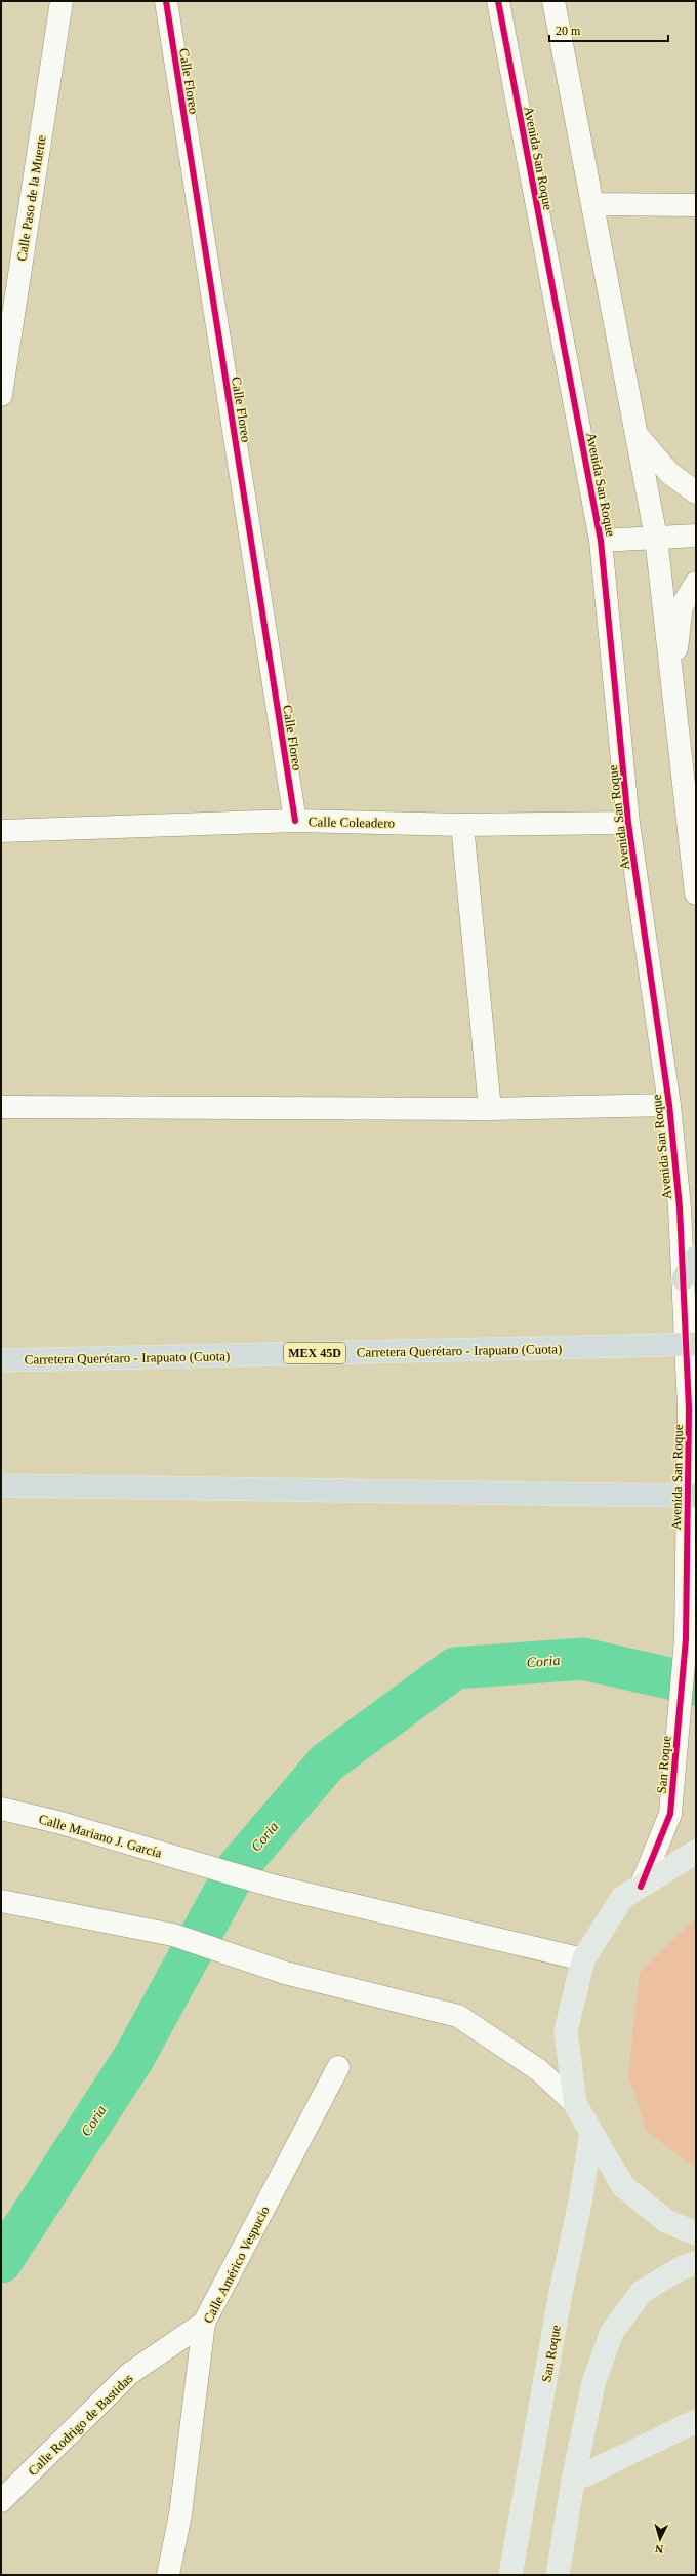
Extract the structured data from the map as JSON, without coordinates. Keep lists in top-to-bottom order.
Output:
{
  "streets": {
    "highway": ["Carretera Querétaro - Irapuato (Cuota)", "MEX 45D"],
    "main road": ["San Roque"],
    "street": [
      "Calle Floreo",
      "Avenida San Roque",
      "Calle Paso de la Muerte",
      "Calle Coleadero",
      "Calle Mariano J. García",
      "Calle Américo Vespucio",
      "Calle Rodrigo de Bastidas"
    ]
  },
  "crossings": [
    ["Calle Floreo", "Calle Coleadero"],
    ["Avenida San Roque", "Calle Coleadero"],
    ["Avenida San Roque", "San Roque"],
    ["Calle Américo Vespucio", "Calle Rodrigo de Bastidas"]
  ],
  "water": ["Coria"],
  "scale_bar": "20 m",
  "north": "bottom"
}
